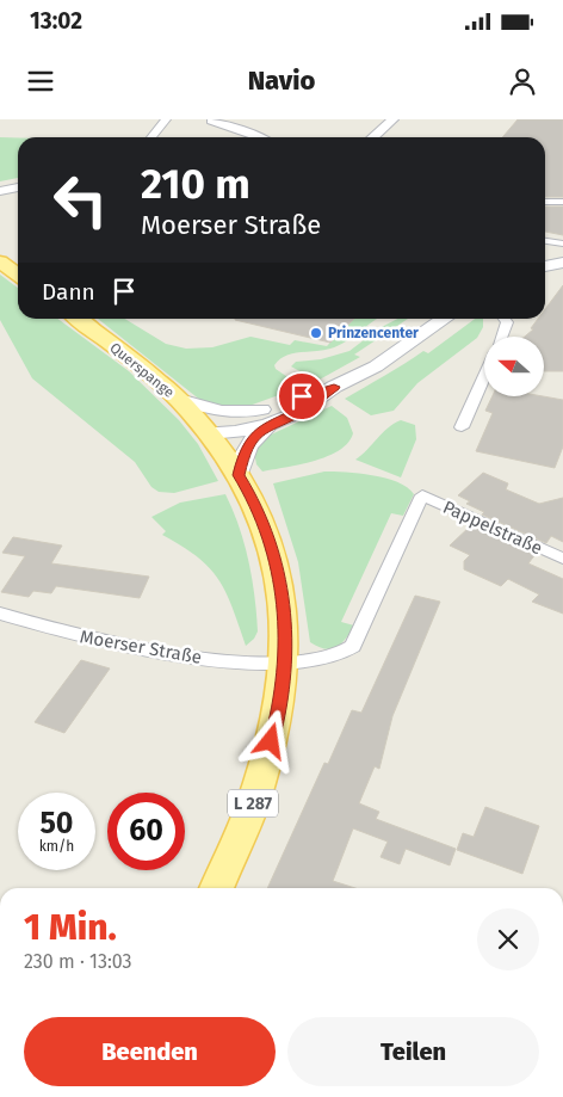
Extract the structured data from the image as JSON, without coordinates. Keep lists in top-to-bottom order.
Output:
{
  "streets": {
    "main road": ["Querspange", "L 287"],
    "street": ["Pappelstraße", "Moerser Straße"]
  },
  "crossings": [
    ["Querspange", "L 287"],
    ["Pappelstraße", "Moerser Straße"],
    ["Moerser Straße", "L 287"]
  ],
  "places": ["Prinzencenter"],
  "north": "left",
  "page": {
    "status": "13:02",
    "header": "Navio",
    "turn": ["210 m", "Moerser Straße"],
    "then": "Dann",
    "speed": "50 km/h",
    "limit": "60",
    "heading": ["1 Min.", "230 m · 13:03"],
    "buttons": ["Beenden", "Teilen"]
  }
}
